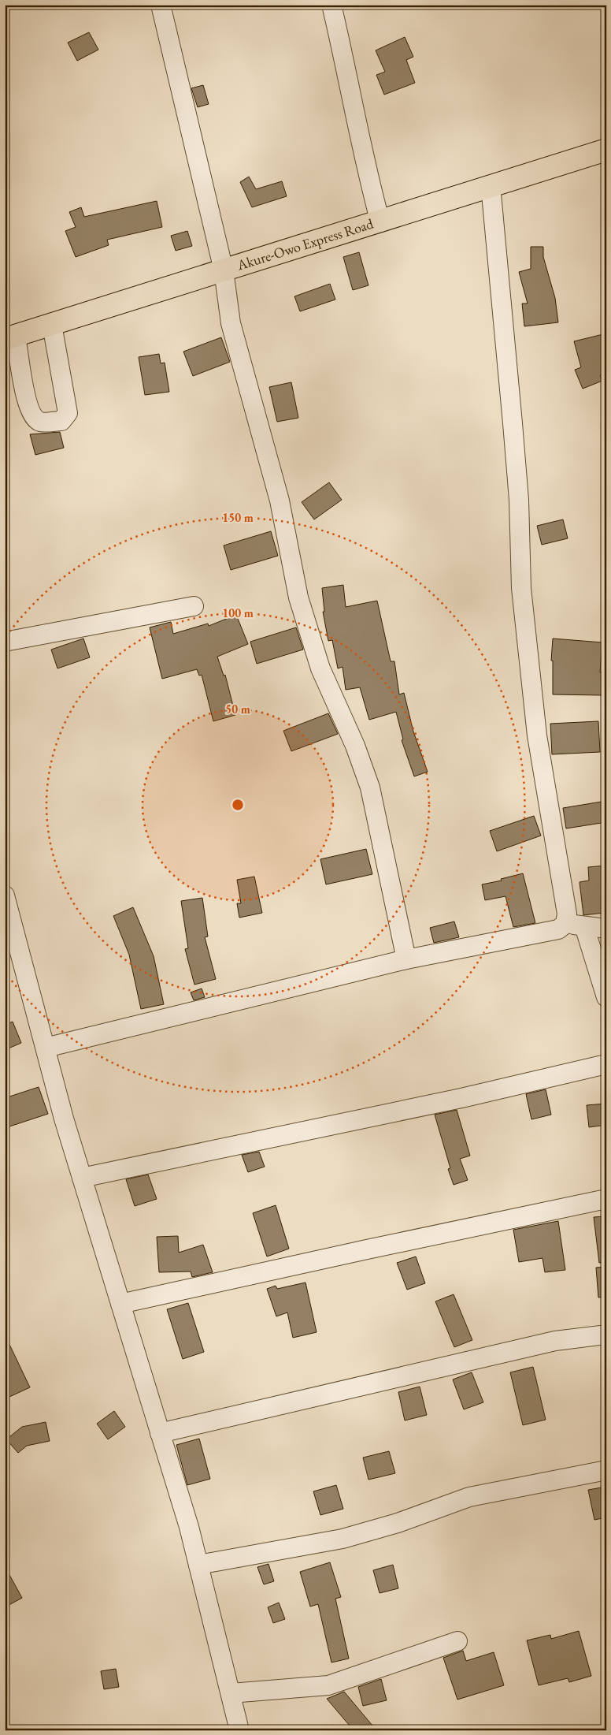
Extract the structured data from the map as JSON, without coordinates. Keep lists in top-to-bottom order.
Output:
{
  "streets": {
    "highway": ["Akure-Owo Express Road"]
  },
  "rings": ["150 m", "100 m", "50 m"]
}
